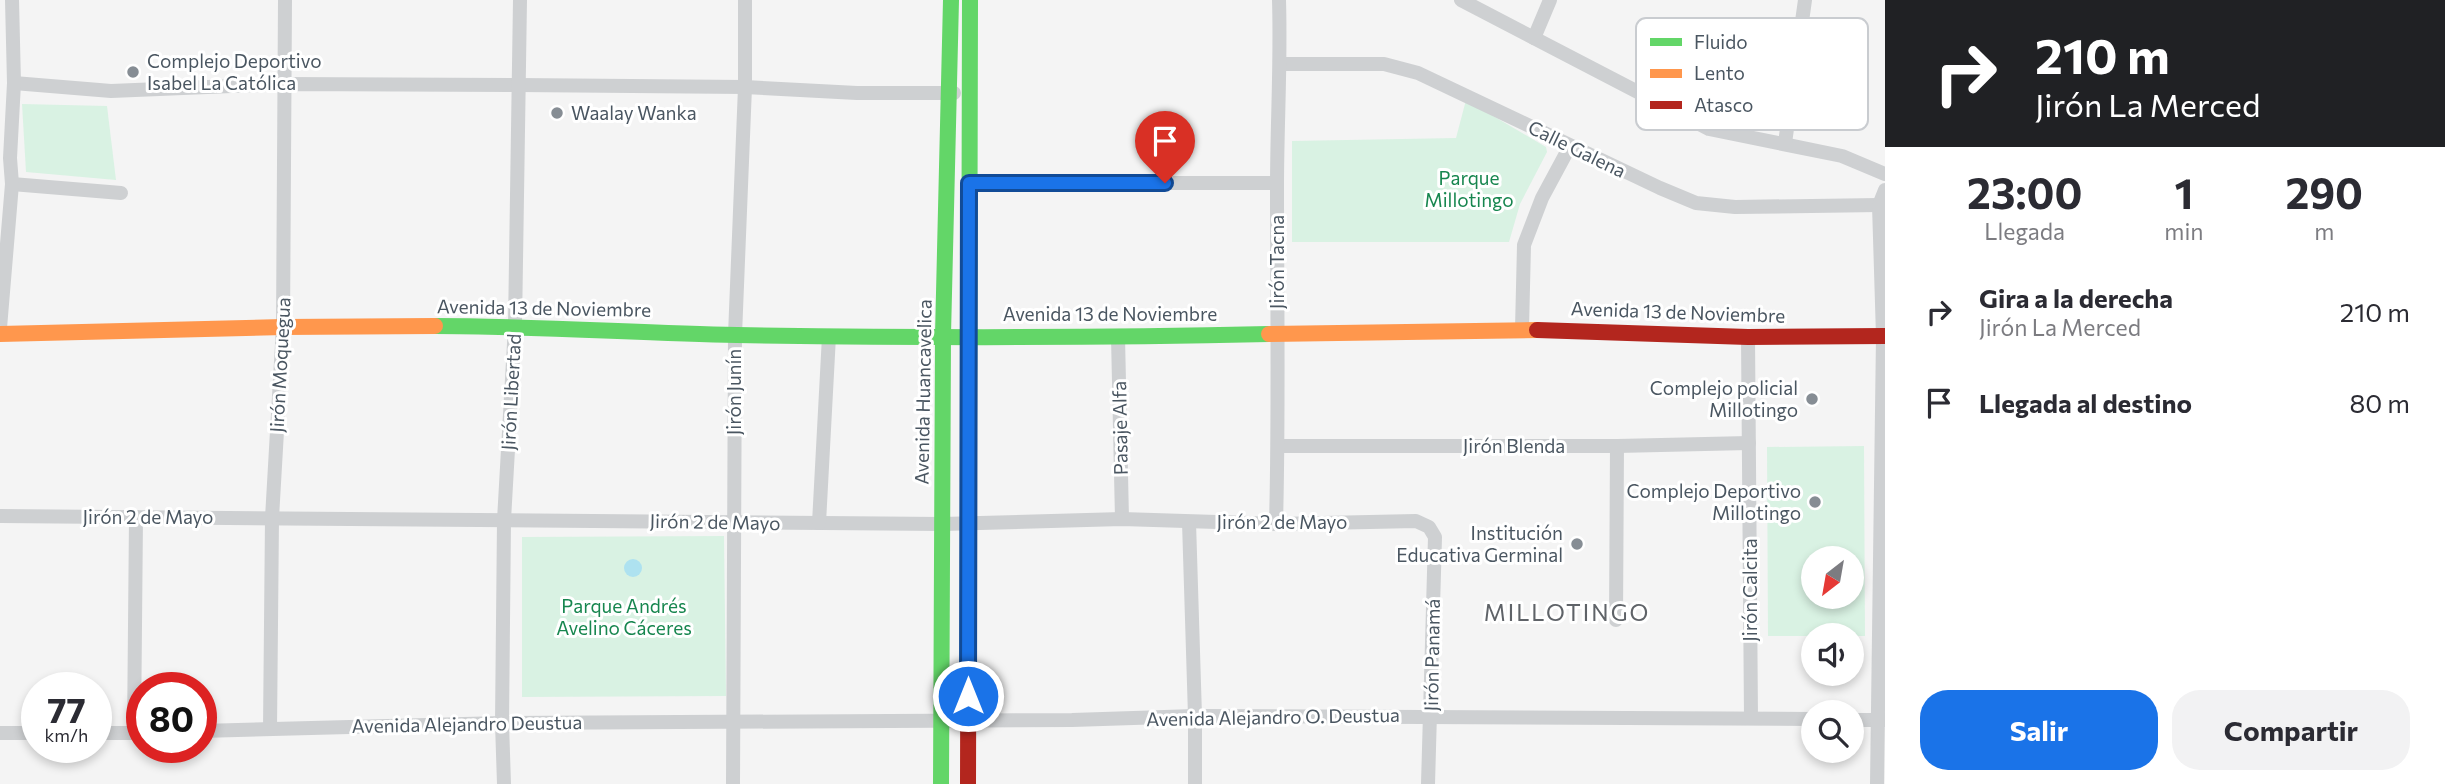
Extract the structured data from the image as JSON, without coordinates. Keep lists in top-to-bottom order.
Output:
{
  "streets": {
    "main road": ["Avenida 13 de Noviembre", "Avenida Huancavelica"],
    "street": [
      "Calle Galena",
      "Jirón Tacna",
      "Jirón Moquegua",
      "Jirón Libertad",
      "Jirón Junín",
      "Pasaje Alfa",
      "Jirón Blenda",
      "Jirón 2 de Mayo",
      "Jirón Calcita",
      "Jirón Panamá",
      "Avenida Alejandro O. Deustua",
      "Avenida Alejandro Deustua"
    ]
  },
  "crossings": [
    ["Calle Galena", "Jirón Tacna"],
    ["Jirón Tacna", "Avenida 13 de Noviembre"],
    ["Jirón Tacna", "Jirón Blenda"],
    ["Jirón Tacna", "Jirón 2 de Mayo"],
    ["Avenida 13 de Noviembre", "Jirón Moquegua"],
    ["Avenida 13 de Noviembre", "Jirón Libertad"],
    ["Avenida 13 de Noviembre", "Jirón Junín"],
    ["Avenida 13 de Noviembre", "Avenida Huancavelica"],
    ["Avenida 13 de Noviembre", "Pasaje Alfa"],
    ["Avenida 13 de Noviembre", "Jirón Calcita"],
    ["Jirón Moquegua", "Jirón 2 de Mayo"],
    ["Jirón Moquegua", "Avenida Alejandro Deustua"],
    ["Jirón Libertad", "Jirón 2 de Mayo"],
    ["Jirón Libertad", "Avenida Alejandro Deustua"],
    ["Jirón Junín", "Jirón 2 de Mayo"],
    ["Jirón Junín", "Avenida Alejandro O. Deustua"],
    ["Jirón Junín", "Avenida Alejandro Deustua"],
    ["Avenida Huancavelica", "Jirón 2 de Mayo"],
    ["Avenida Huancavelica", "Avenida Alejandro O. Deustua"],
    ["Pasaje Alfa", "Jirón 2 de Mayo"],
    ["Jirón Blenda", "Jirón Calcita"],
    ["Jirón 2 de Mayo", "Jirón Panamá"],
    ["Jirón Calcita", "Avenida Alejandro O. Deustua"],
    ["Jirón Panamá", "Avenida Alejandro O. Deustua"],
    ["Avenida Alejandro O. Deustua", "Avenida Alejandro Deustua"]
  ],
  "districts": ["MILLOTINGO"],
  "parks": ["Parque Millotingo", "Parque Andrés Avelino Cáceres"],
  "places": [
    "Complejo Deportivo Isabel La Católica",
    "Waalay Wanka",
    "Complejo policial Millotingo",
    "Complejo Deportivo Millotingo",
    "Institución Educativa Germinal"
  ],
  "legend": ["Fluido", "Lento", "Atasco"],
  "north": "bottom left",
  "page": {
    "turn": ["210 m", "Jirón La Merced"],
    "eta": [
      "23:00",
      "Llegada",
      "1",
      "min",
      "290",
      "m"
    ],
    "list": [
      {
        "name": "Gira a la derecha",
        "note": "Jirón La Merced",
        "value": "210 m"
      },
      {
        "name": "Llegada al destino",
        "value": "80 m"
      }
    ],
    "speed": "77 km/h",
    "limit": "80",
    "buttons": ["Salir", "Compartir"]
  }
}
